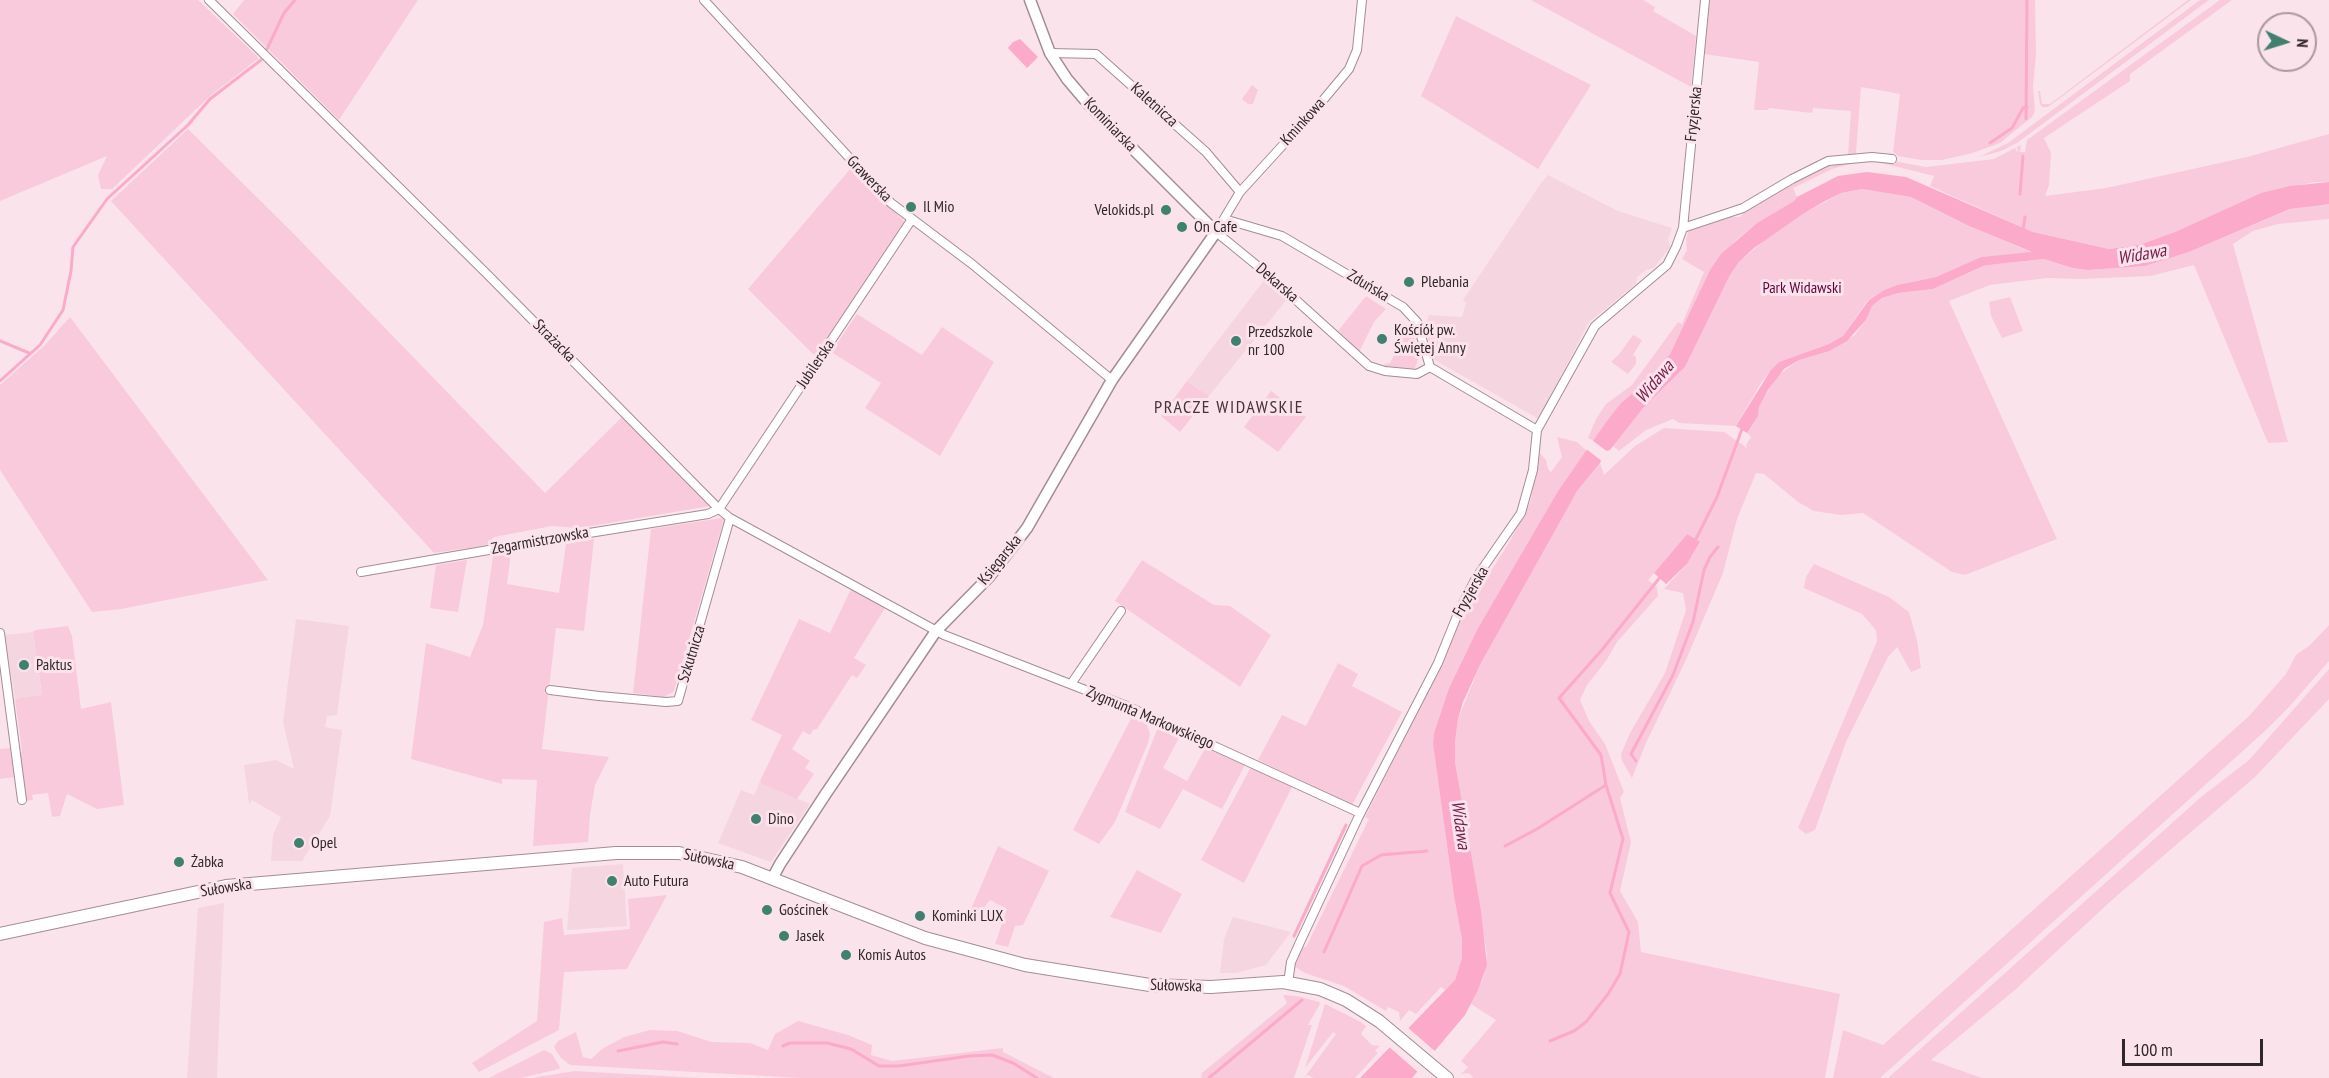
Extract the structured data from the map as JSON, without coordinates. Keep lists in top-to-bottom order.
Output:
{
  "streets": {
    "main road": ["Sułowska"],
    "street": [
      "Kaletnicza",
      "Fryzjerska",
      "Kminkowa",
      "Kominiarska",
      "Grawerska",
      "Dekarska",
      "Zduńska",
      "Strażacka",
      "Jubilerska",
      "Zegarmistrzowska",
      "Księgarska",
      "Szkutnicza",
      "Zygmunta Markowskiego"
    ]
  },
  "crossings": [
    ["Kaletnicza", "Kminkowa"],
    ["Kaletnicza", "Kominiarska"],
    ["Fryzjerska", "Zygmunta Markowskiego"],
    ["Fryzjerska", "Sułowska"],
    ["Kminkowa", "Kominiarska"],
    ["Kminkowa", "Dekarska"],
    ["Kminkowa", "Zduńska"],
    ["Kminkowa", "Księgarska"],
    ["Kominiarska", "Dekarska"],
    ["Kominiarska", "Księgarska"],
    ["Grawerska", "Jubilerska"],
    ["Grawerska", "Księgarska"],
    ["Dekarska", "Zduńska"],
    ["Dekarska", "Księgarska"],
    ["Strażacka", "Jubilerska"],
    ["Strażacka", "Zegarmistrzowska"],
    ["Strażacka", "Księgarska"],
    ["Strażacka", "Szkutnicza"],
    ["Strażacka", "Zygmunta Markowskiego"],
    ["Jubilerska", "Zegarmistrzowska"],
    ["Księgarska", "Zygmunta Markowskiego"],
    ["Księgarska", "Sułowska"]
  ],
  "districts": ["PRACZE WIDAWSKIE"],
  "water": ["Widawa"],
  "parks": ["Park Widawski"],
  "places": [
    "Il Mio",
    "Velokids.pl",
    "On Cafe",
    "Plebania",
    "Kościół pw. Świętej Anny",
    "Przedszkole nr 100",
    "Paktus",
    "Dino",
    "Opel",
    "Żabka",
    "Auto Futura",
    "Gościnek",
    "Kominki LUX",
    "Jasek",
    "Komis Autos"
  ],
  "scale_bar": "100 m",
  "north": "right"
}
